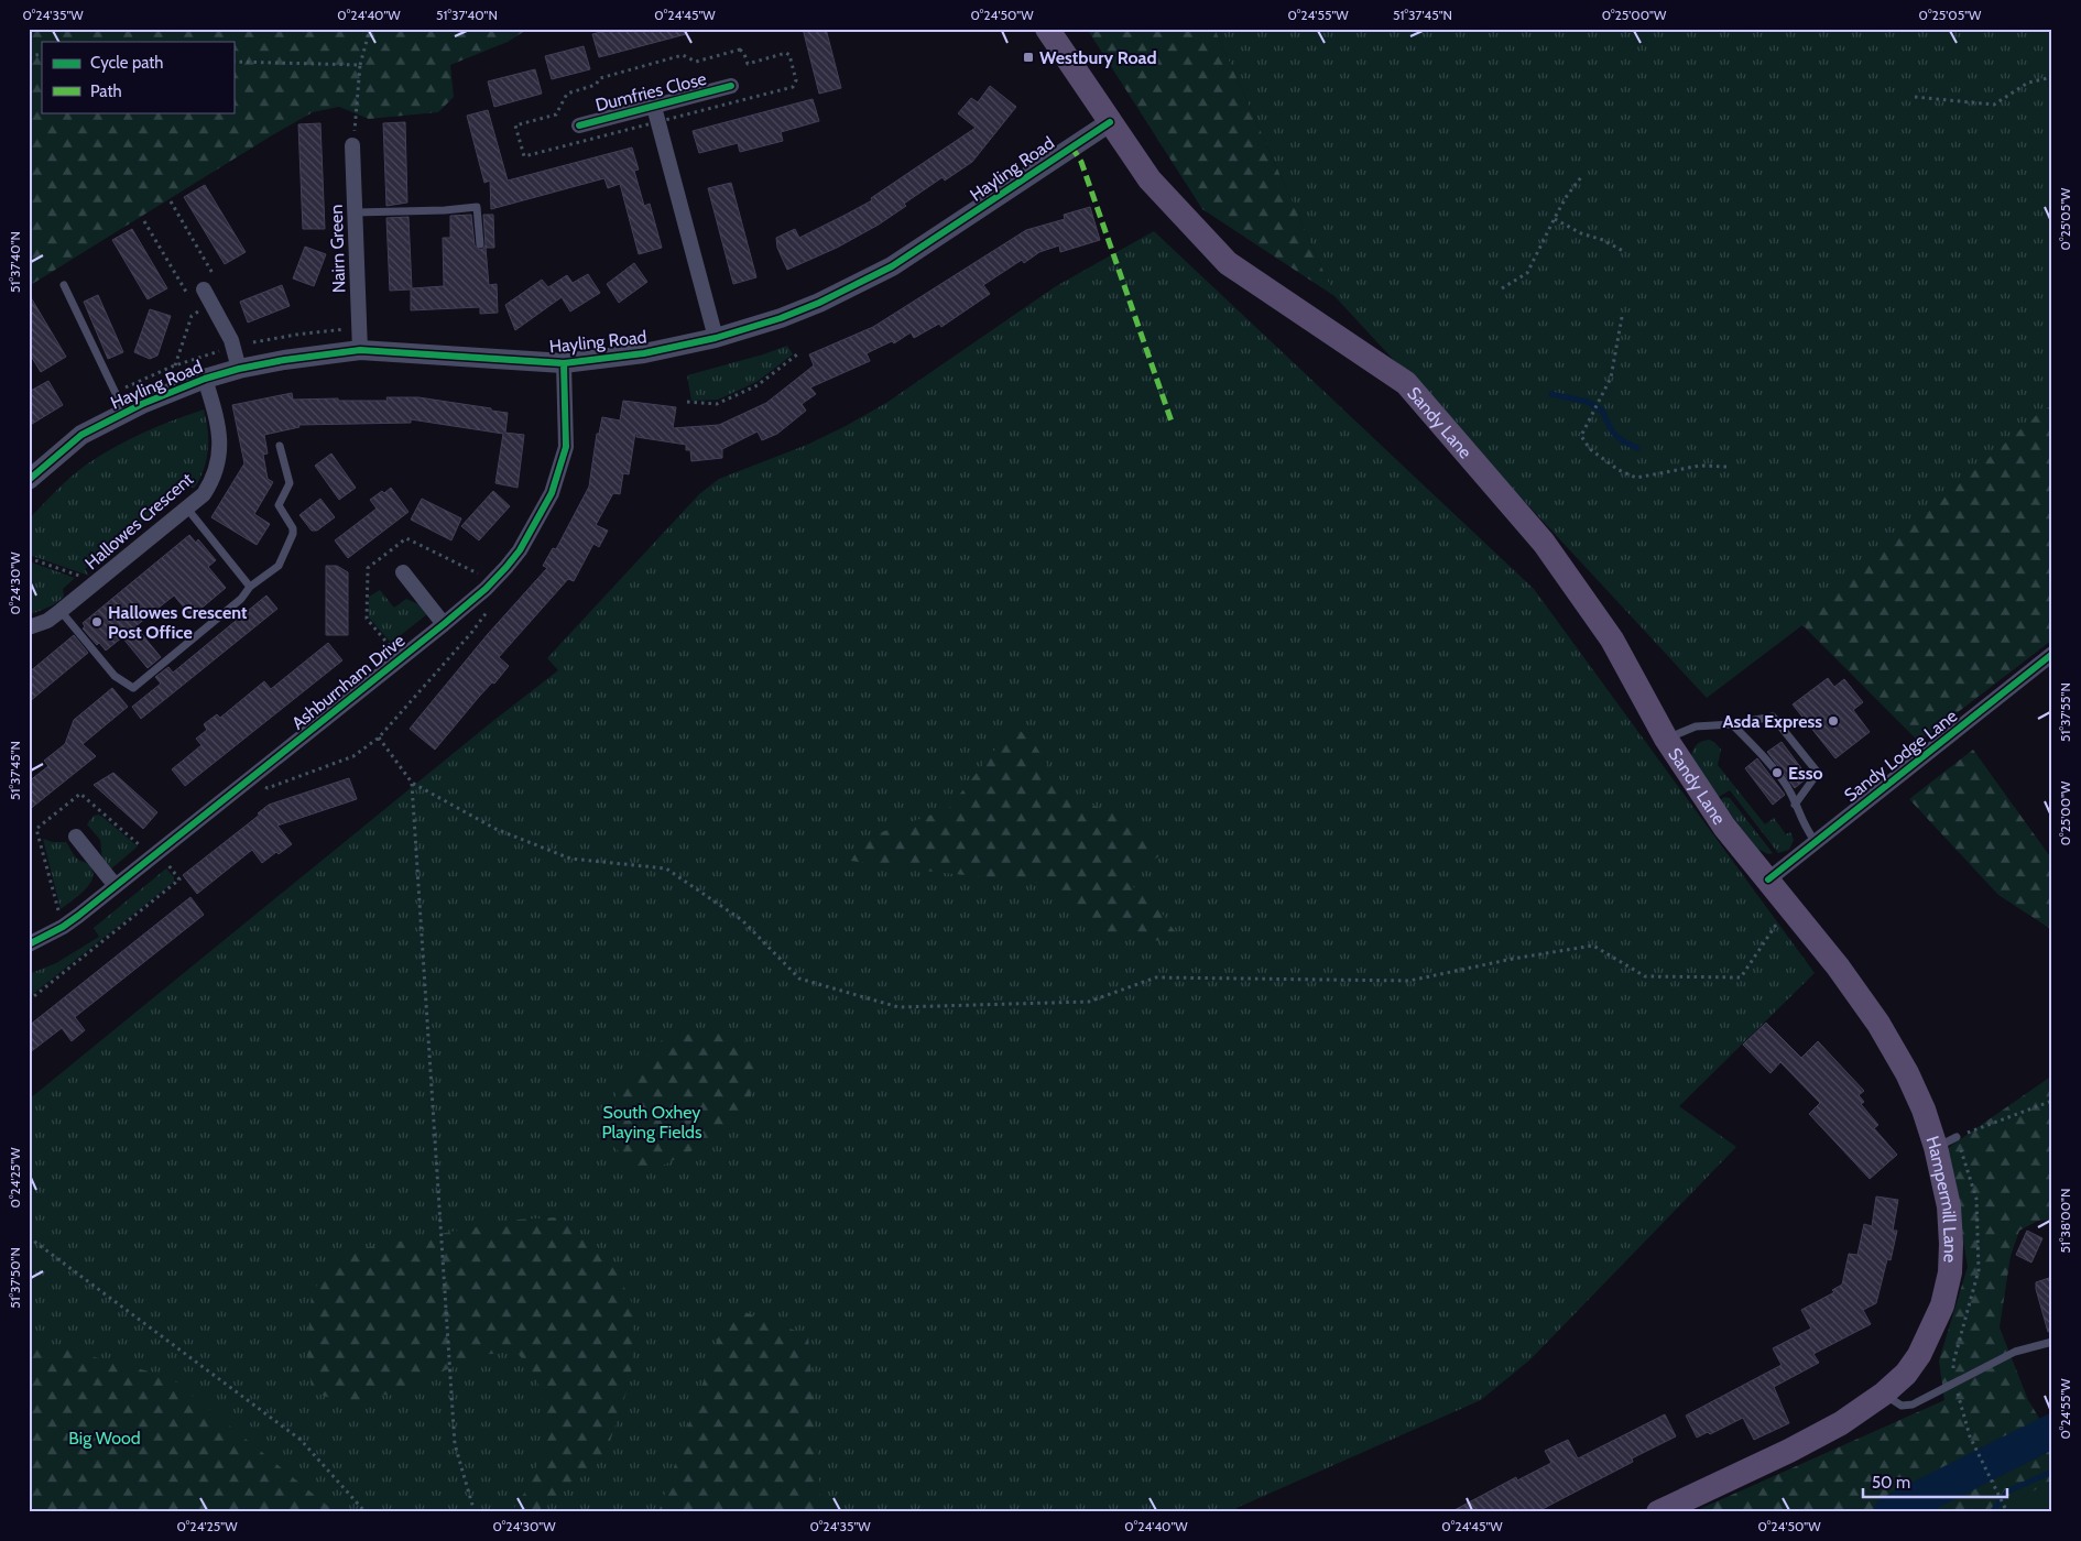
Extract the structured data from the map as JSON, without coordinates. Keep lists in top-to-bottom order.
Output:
{
  "streets": {
    "main road": ["Sandy Lane", "Hampermill Lane"],
    "street": [
      "Dumfries Close",
      "Hayling Road",
      "Nairn Green",
      "Hallowes Crescent",
      "Ashburnham Drive",
      "Sandy Lodge Lane"
    ]
  },
  "crossings": [
    ["Dumfries Close", "Hayling Road"],
    ["Hayling Road", "Nairn Green"],
    ["Hayling Road", "Sandy Lane"],
    ["Hayling Road", "Hallowes Crescent"],
    ["Hayling Road", "Ashburnham Drive"],
    ["Sandy Lane", "Sandy Lodge Lane"],
    ["Sandy Lane", "Hampermill Lane"],
    ["Sandy Lodge Lane", "Hampermill Lane"]
  ],
  "parks": ["South Oxhey Playing Fields", "Big Wood"],
  "places": {
    "transit": ["Westbury Road"],
    "other": ["Hallowes Crescent Post Office", "Asda Express", "Esso"]
  },
  "legend": ["Cycle path", "Path"],
  "scale_bar": "50 m",
  "coordinates": [
    "0°24'35\"W",
    "0°24'40\"W",
    "51°37'40\"N",
    "0°24'45\"W",
    "0°24'50\"W",
    "0°24'55\"W",
    "51°37'45\"N",
    "0°25'00\"W",
    "0°25'05\"W",
    "0°24'30\"W",
    "51°37'55\"N",
    "0°24'25\"W",
    "51°38'00\"N",
    "51°37'50\"N"
  ]
}
